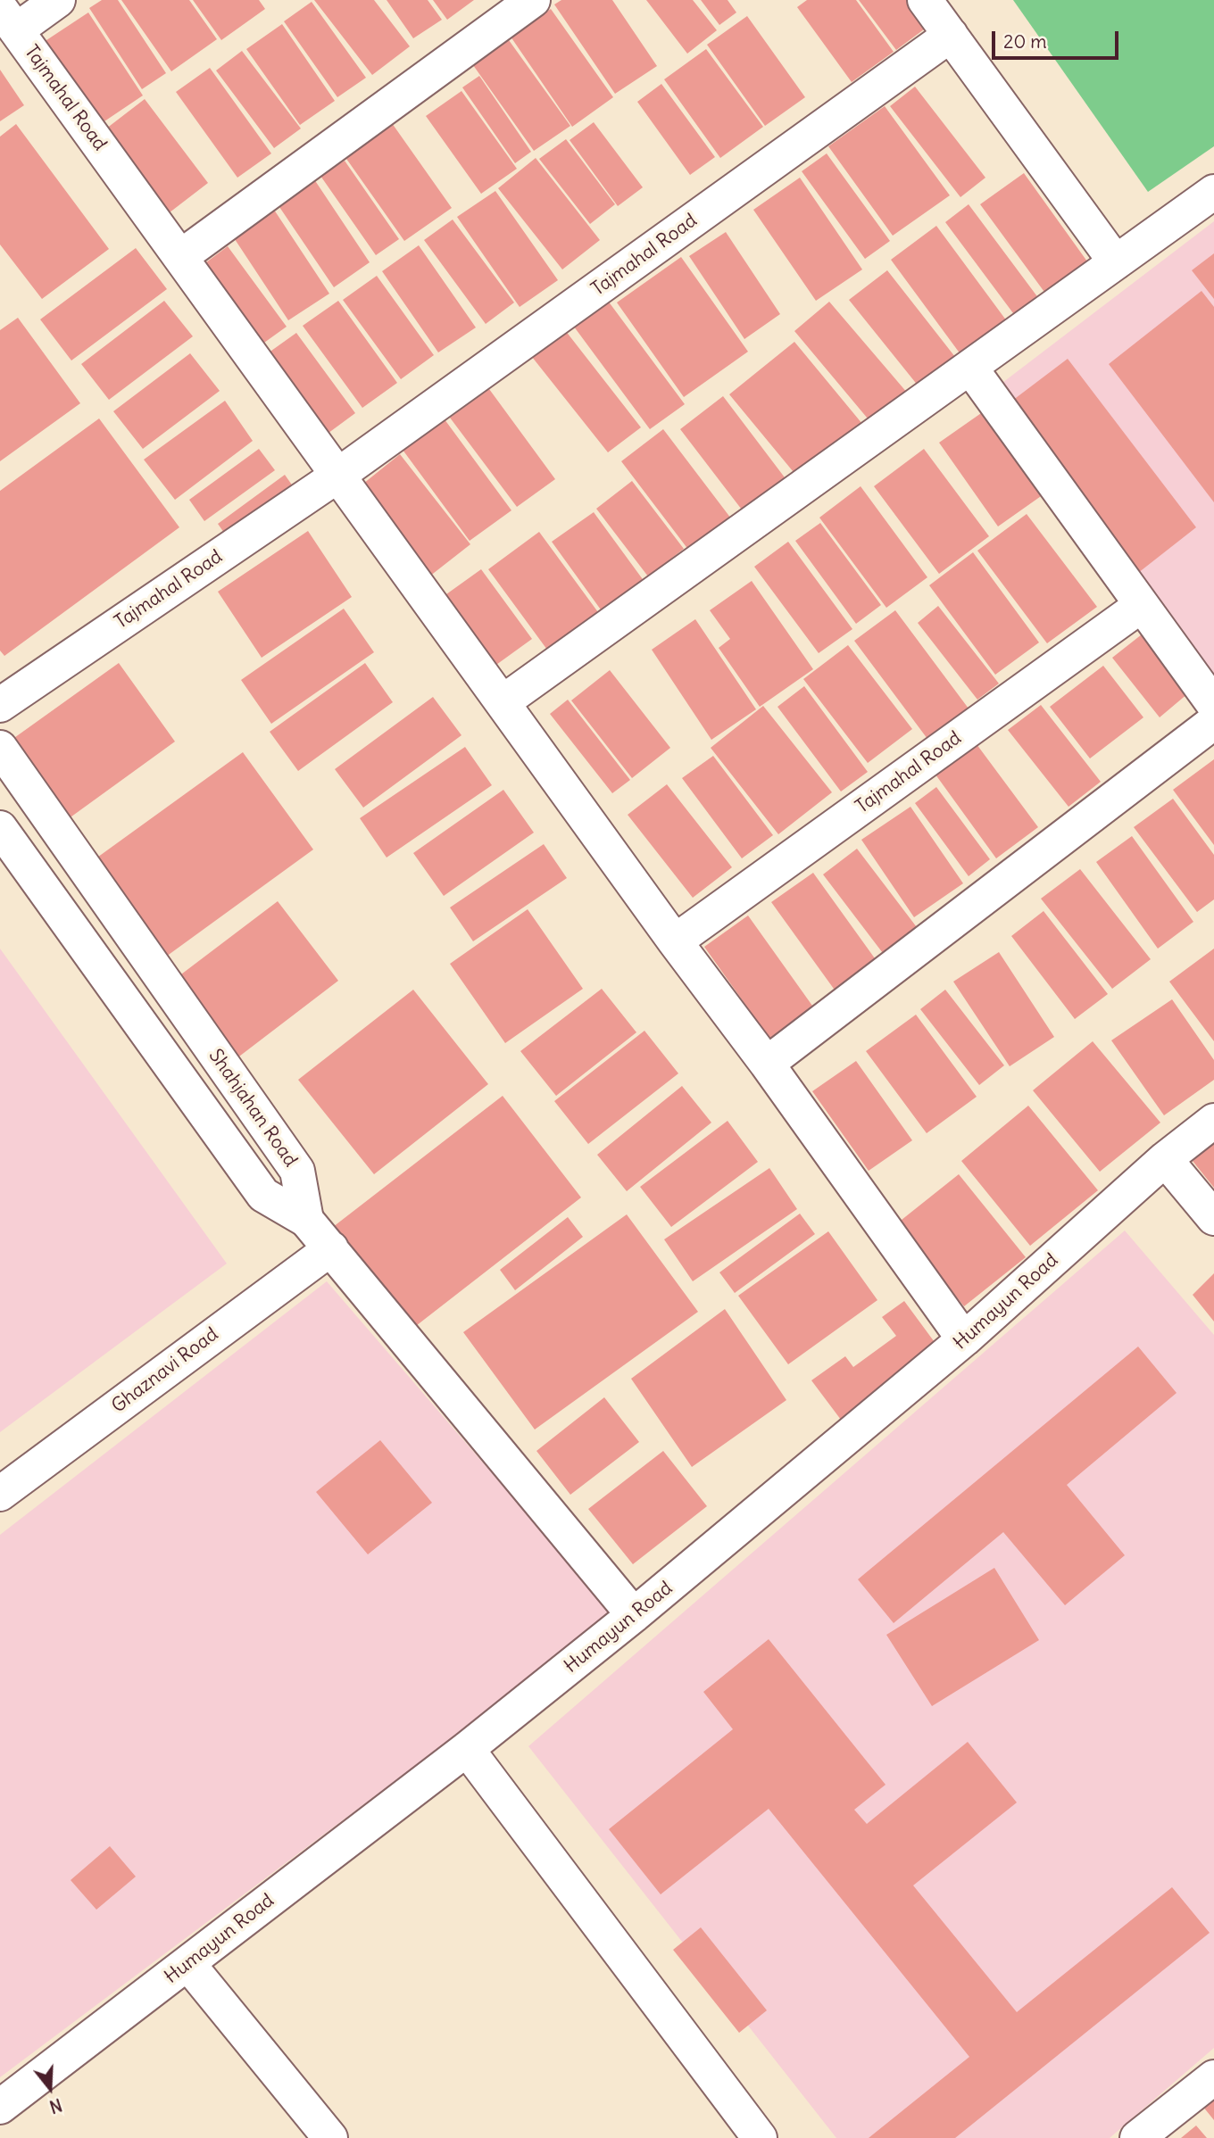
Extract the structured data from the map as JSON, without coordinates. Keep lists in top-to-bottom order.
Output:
{
  "streets": {
    "street": [
      "Tajmahal Road",
      "Shahjahan Road",
      "Humayun Road",
      "Ghaznavi Road"
    ]
  },
  "crossings": [
    ["Tajmahal Road", "Humayun Road"]
  ],
  "scale_bar": "20 m",
  "north": "bottom"
}
